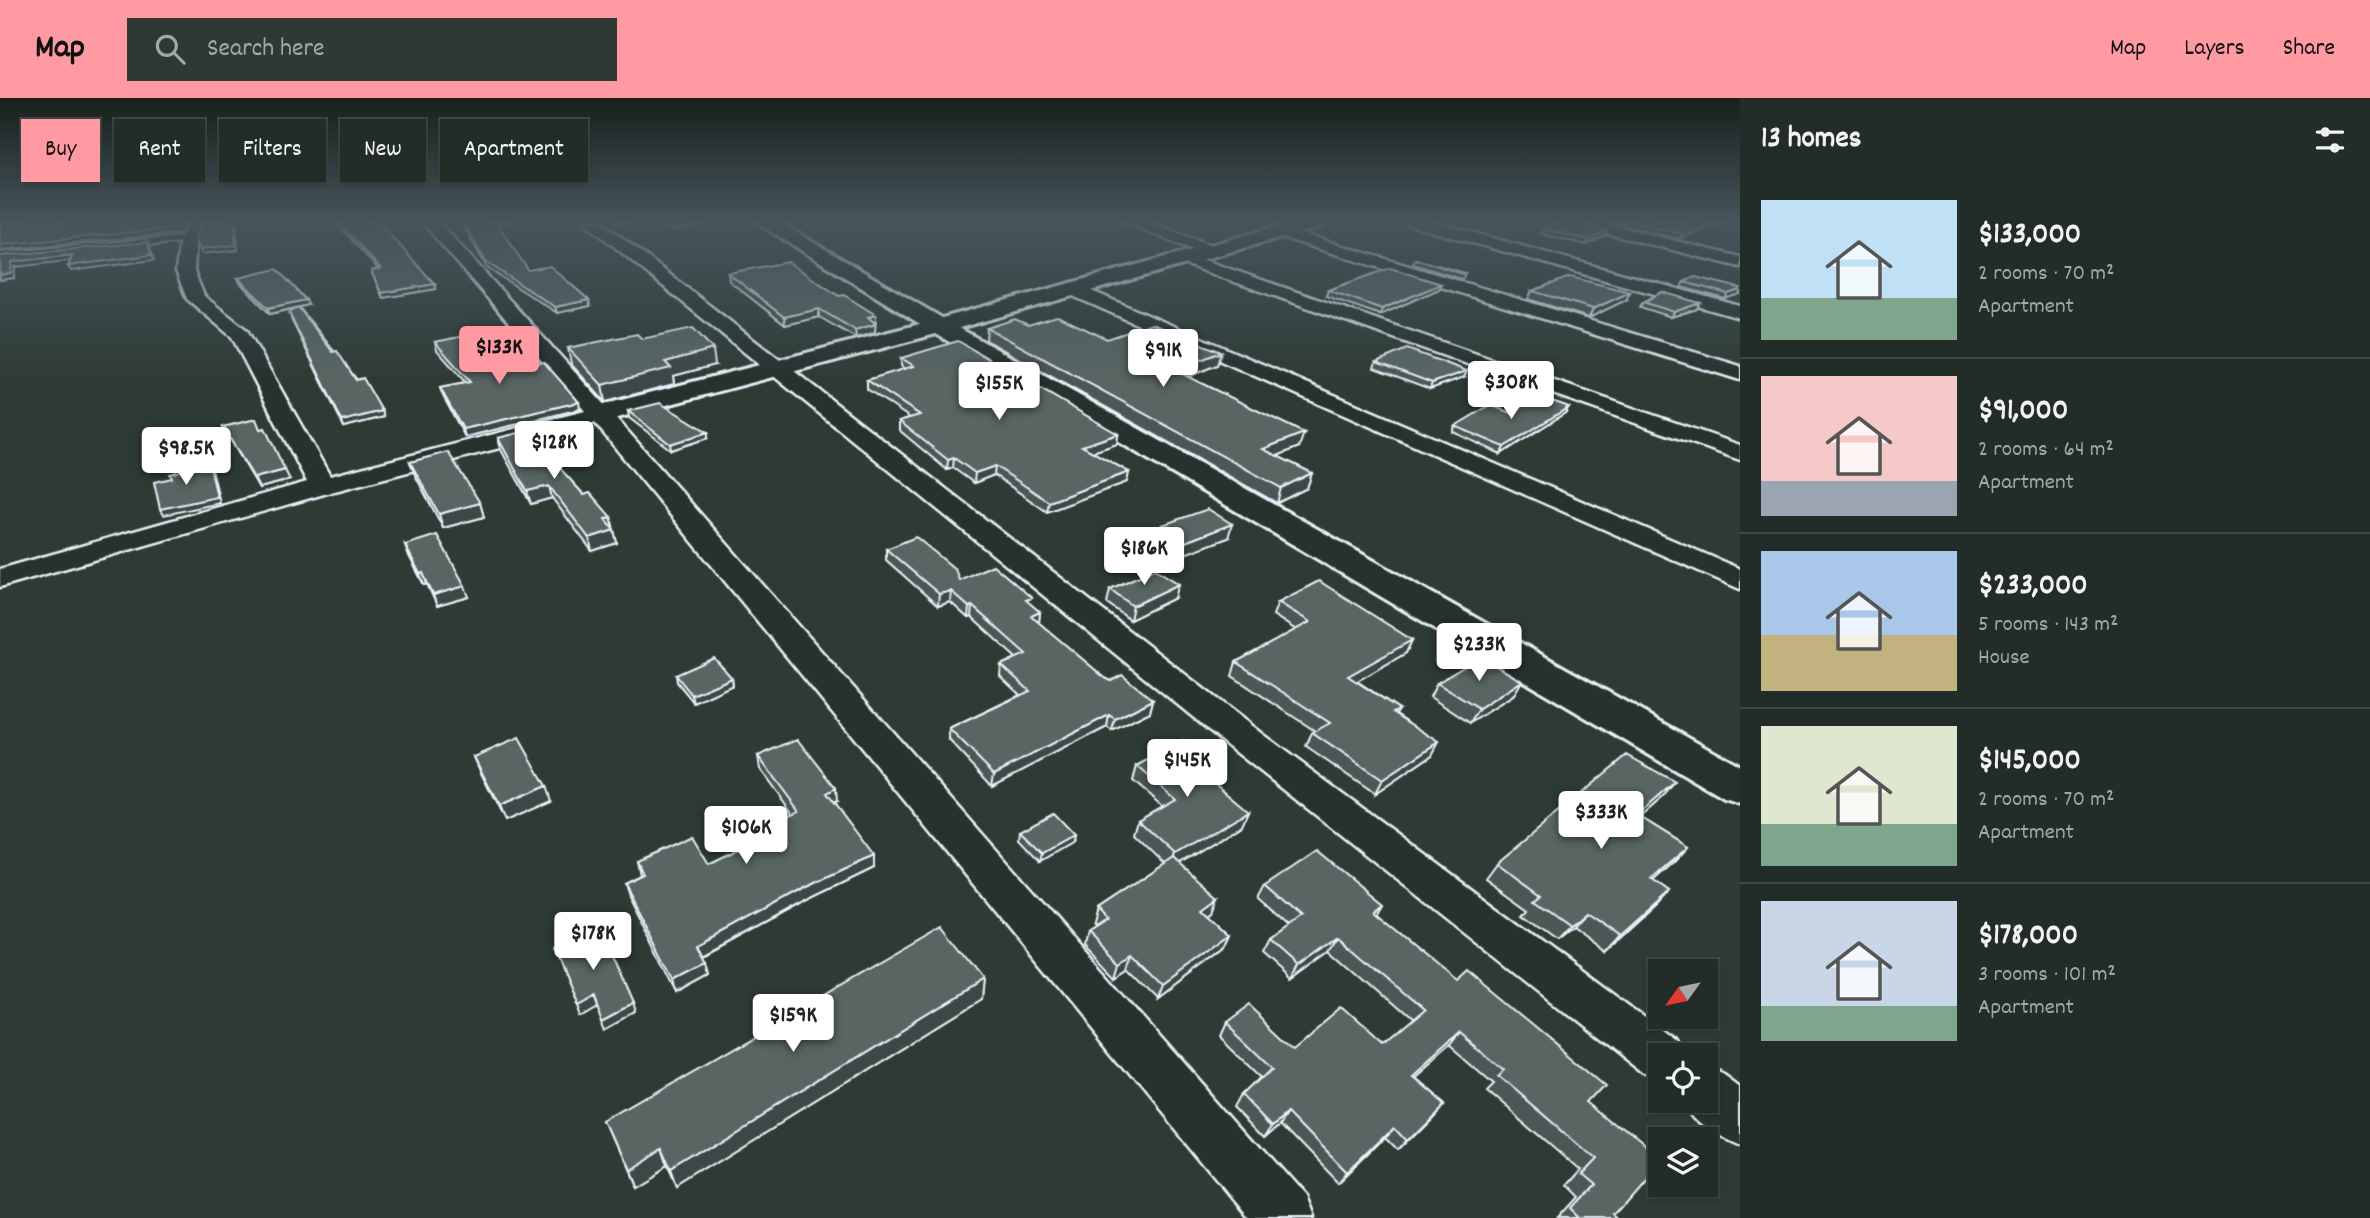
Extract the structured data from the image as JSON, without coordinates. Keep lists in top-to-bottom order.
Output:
{
  "north": "bottom left",
  "page": {
    "header": "Map",
    "search": "Search here",
    "nav": ["Map", "Layers", "Share"],
    "heading": "13 homes",
    "chip": [
      "Buy",
      "Rent",
      "Filters",
      "New",
      "Apartment"
    ],
    "list": [
      {
        "name": "$133,000",
        "note": "2 rooms · 70 m² · Apartment"
      },
      {
        "name": "$91,000",
        "note": "2 rooms · 64 m² · Apartment"
      },
      {
        "name": "$233,000",
        "note": "5 rooms · 143 m² · House"
      },
      {
        "name": "$145,000",
        "note": "2 rooms · 70 m² · Apartment"
      },
      {
        "name": "$178,000",
        "note": "3 rooms · 101 m² · Apartment"
      }
    ],
    "price": [
      "$133K",
      "$91K",
      "$308K",
      "$155K",
      "$128K",
      "$98.5K",
      "$186K",
      "$233K",
      "$145K",
      "$333K",
      "$106K",
      "$178K",
      "$159K"
    ]
  }
}
